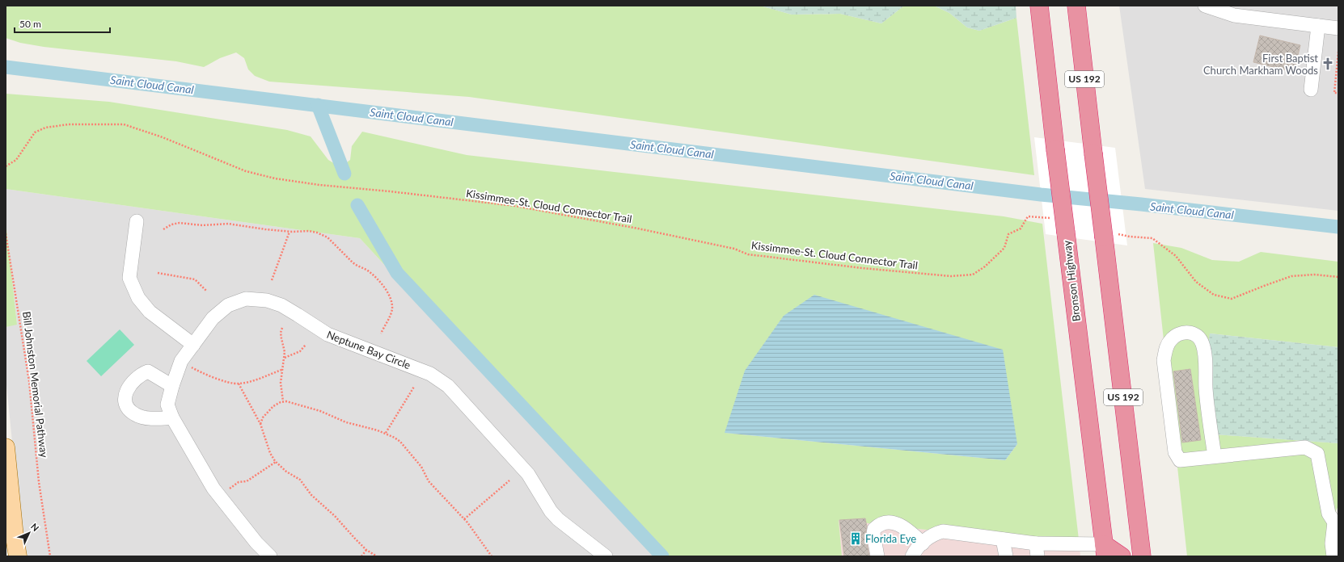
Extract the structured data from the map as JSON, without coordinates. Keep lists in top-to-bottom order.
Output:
{
  "streets": {
    "highway": ["US 192", "Bronson Highway"],
    "street": ["Neptune Bay Circle"],
    "path": ["Kissimmee-St. Cloud Connector Trail", "Bill Johnston Memorial Pathway"]
  },
  "water": ["Saint Cloud Canal"],
  "places": {
    "church": ["First Baptist Church Markham Woods"],
    "building": ["Florida Eye"]
  },
  "scale_bar": "50 m",
  "north": "top right"
}
